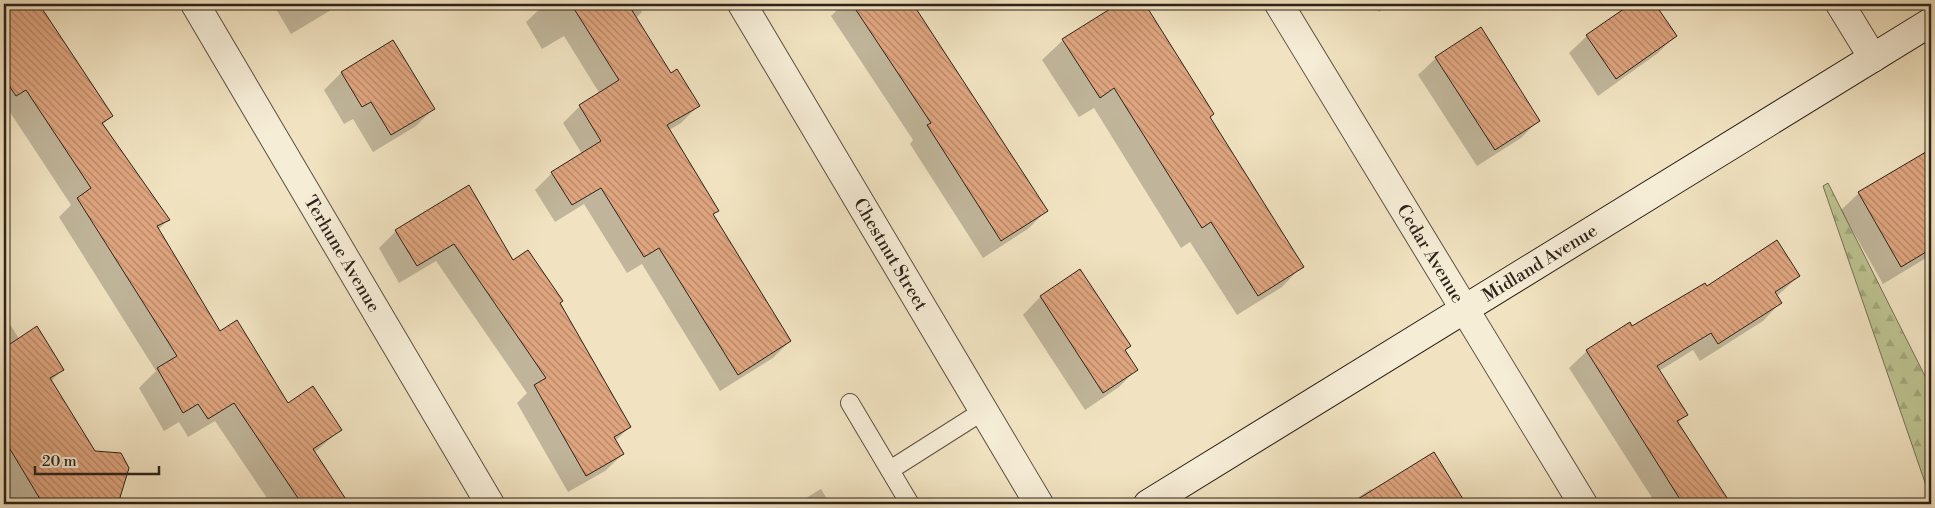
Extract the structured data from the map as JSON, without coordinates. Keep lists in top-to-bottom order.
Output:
{
  "streets": {
    "street": [
      "Terhune Avenue",
      "Chestnut Street",
      "Cedar Avenue",
      "Midland Avenue"
    ]
  },
  "crossings": [
    ["Cedar Avenue", "Midland Avenue"]
  ],
  "scale_bar": "20 m"
}
